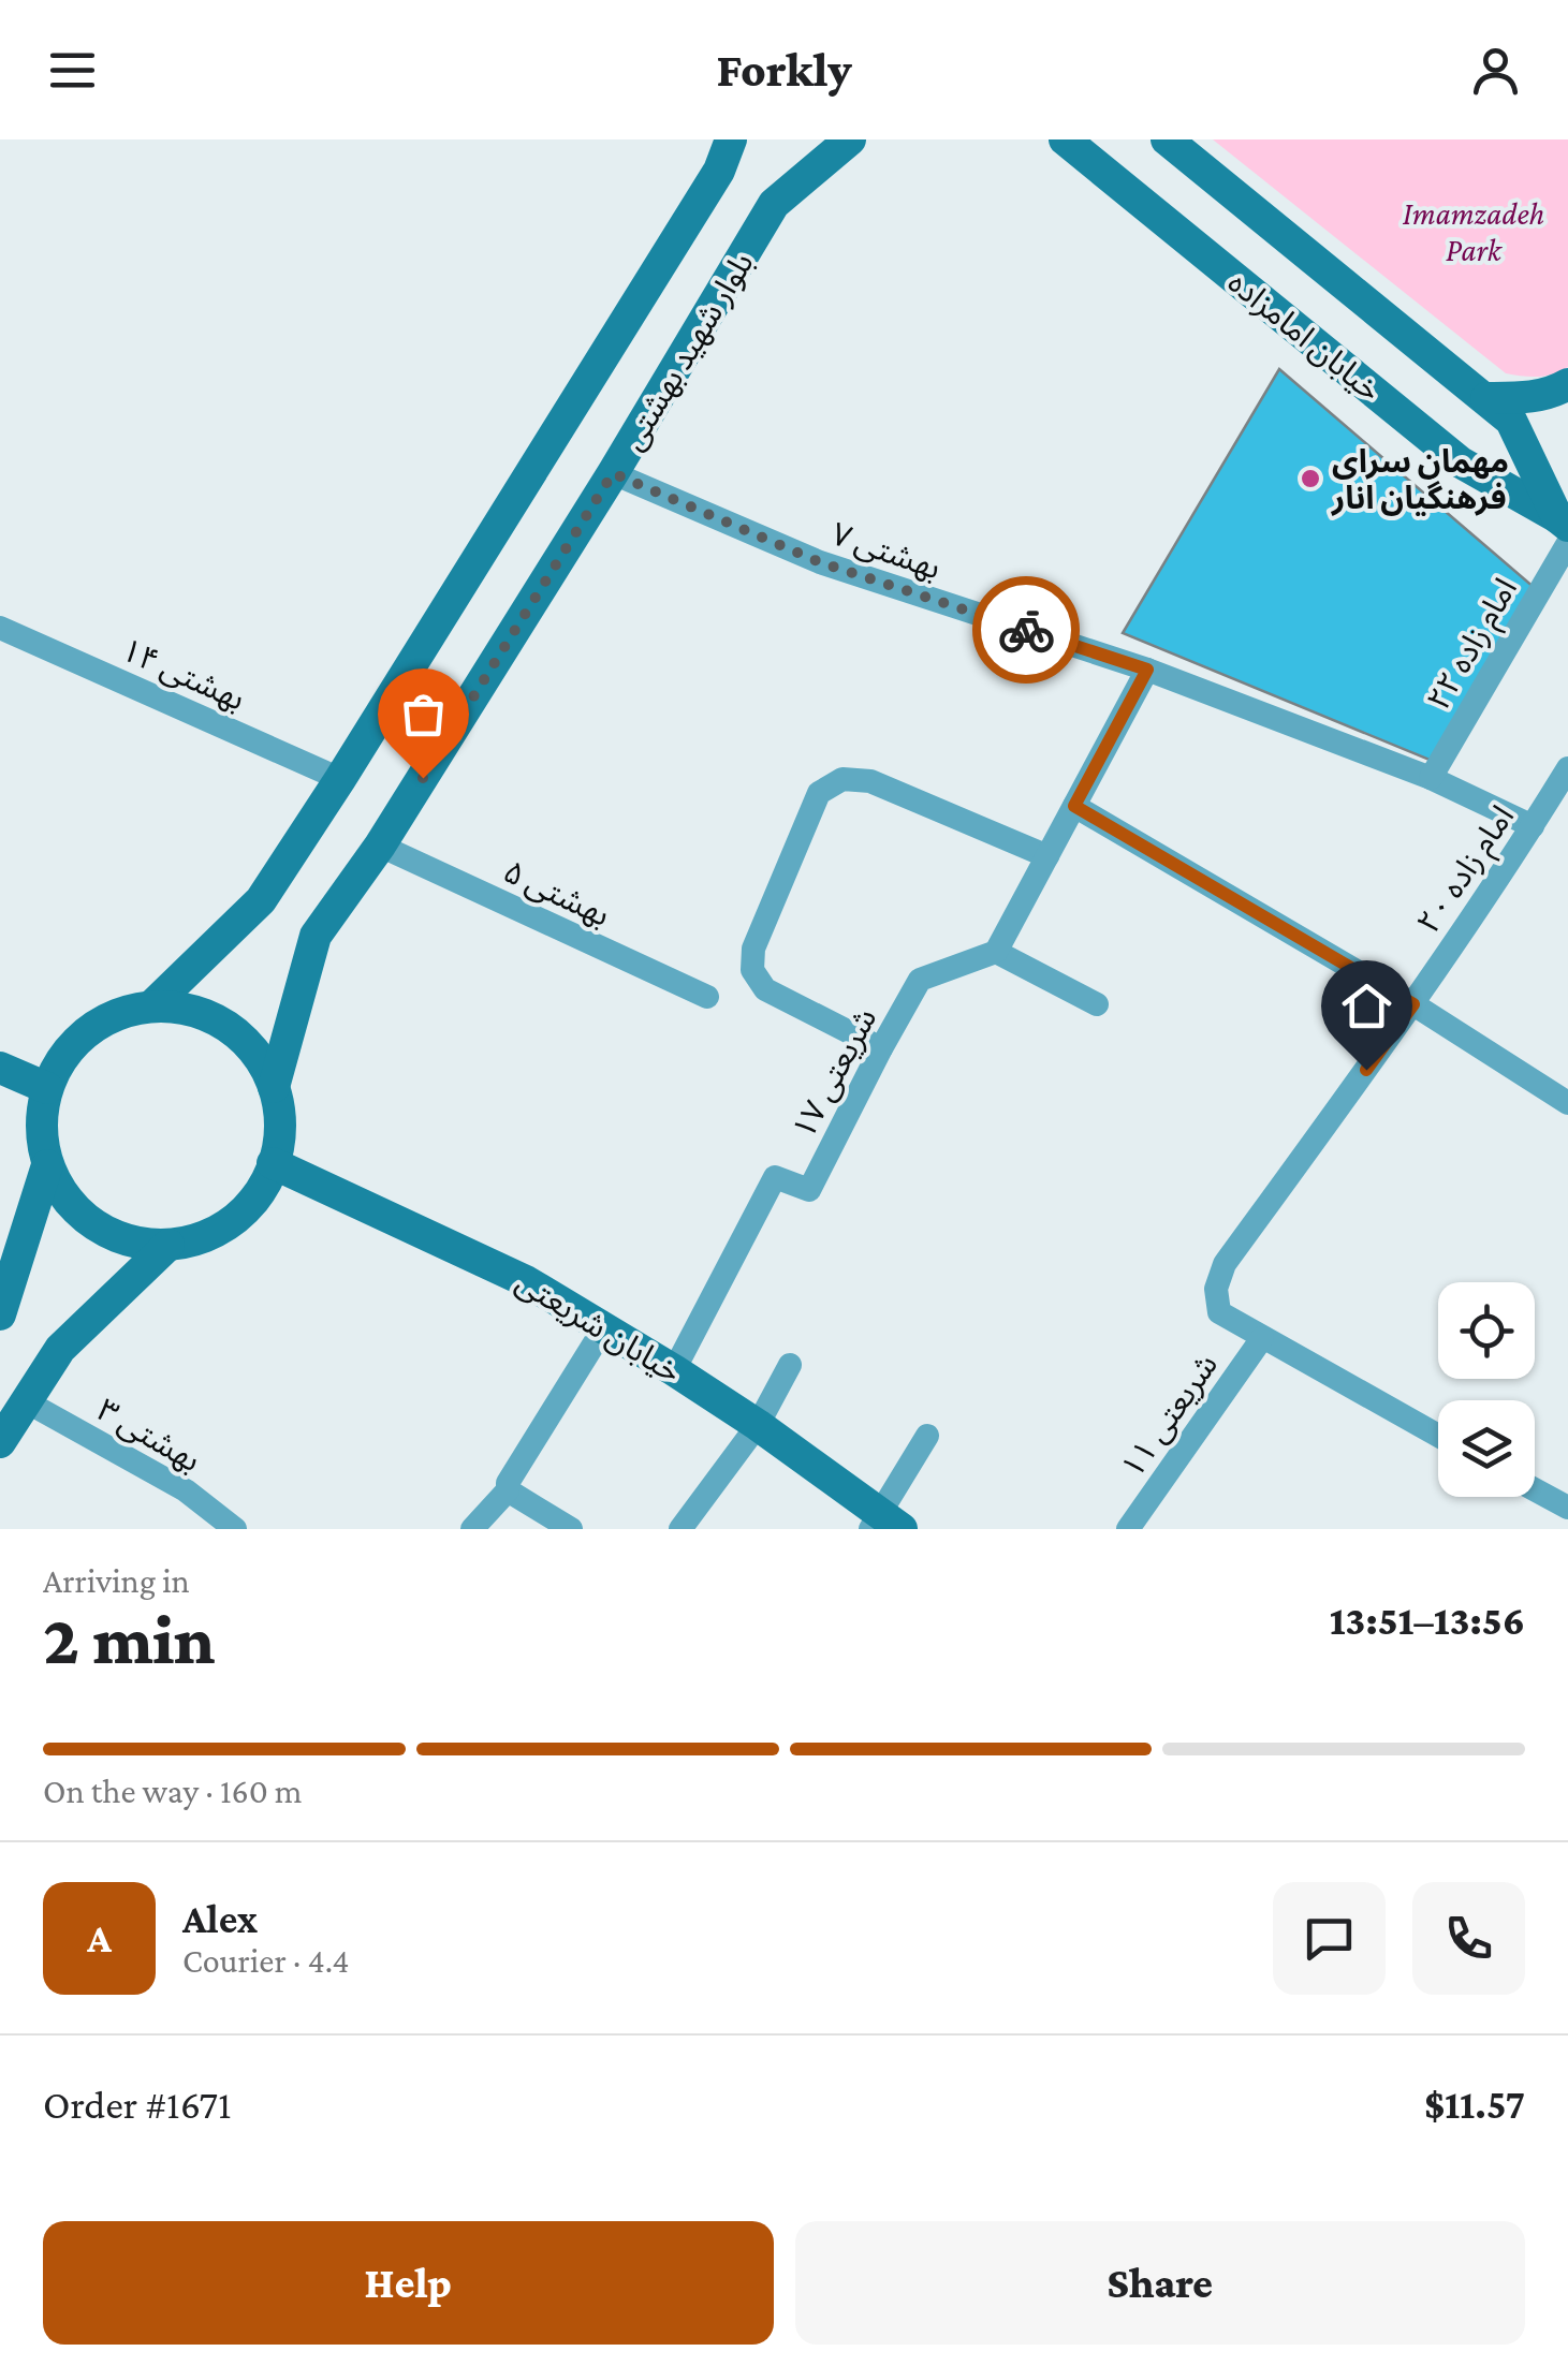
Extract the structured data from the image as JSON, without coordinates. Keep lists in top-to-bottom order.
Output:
{
  "streets": {
    "street": [
      "خیابان امامزاده",
      "بلوار شهید بهشتی",
      "بهشتی ۷",
      "امام زاده ۲۲",
      "بهشتی ۱۴",
      "امام زاده ۲۰",
      "بهشتی ۵",
      "شریعتی ۱۷",
      "خیابان شریعتی",
      "شریعتی ۱۱",
      "بهشتی ۳"
    ]
  },
  "crossings": [
    ["خیابان امامزاده", "امام زاده ۲۲"],
    ["بلوار شهید بهشتی", "بهشتی ۷"],
    ["بلوار شهید بهشتی", "بهشتی ۱۴"],
    ["بلوار شهید بهشتی", "بهشتی ۵"],
    ["بلوار شهید بهشتی", "خیابان شریعتی"],
    ["بهشتی ۷", "امام زاده ۲۲"],
    ["بهشتی ۷", "امام زاده ۲۰"],
    ["امام زاده ۲۰", "شریعتی ۱۱"],
    ["شریعتی ۱۷", "خیابان شریعتی"]
  ],
  "parks": ["Imamzadeh Park"],
  "places": ["مهمان سرای فرهنگیان انار"],
  "page": {
    "header": "Forkly",
    "heading": ["2 min", "Arriving in", "13:51–13:56"],
    "panel": [
      "Alex",
      "Courier · 4.4",
      "Order #1671",
      "$11.57"
    ],
    "bar": "On the way · 160 m",
    "round": "A",
    "buttons": ["Help", "Share"]
  }
}
